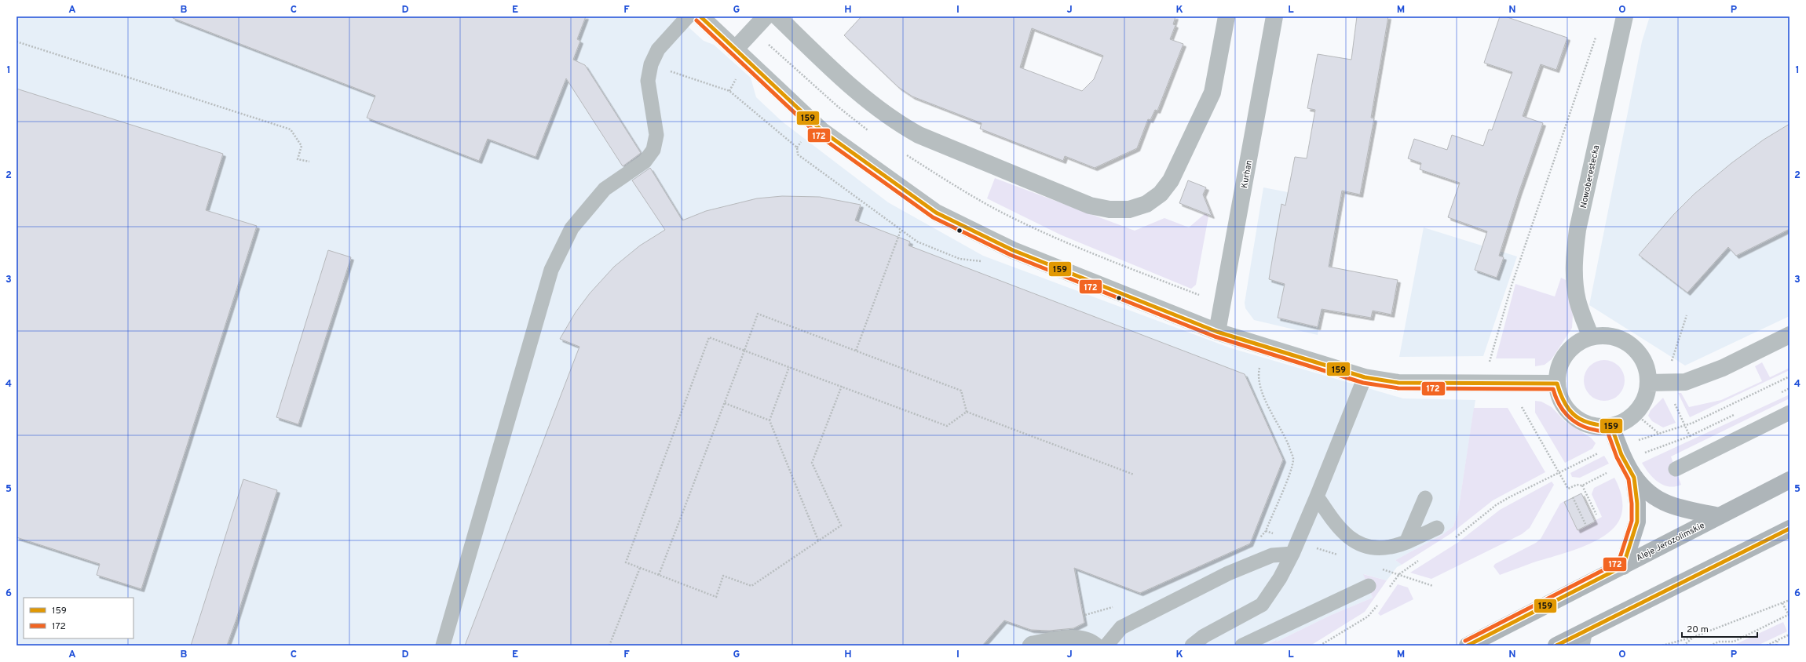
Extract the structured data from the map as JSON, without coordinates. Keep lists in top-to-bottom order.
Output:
{
  "streets": {
    "main road": ["Aleje Jerozolimskie"],
    "street": ["Kurhan", "Nowoberestecka"]
  },
  "lines": ["transit line 159", "transit line 172"],
  "legend": ["159", "172"],
  "scale_bar": "20 m",
  "grid": {
    "columns": [
      "A",
      "B",
      "C",
      "D",
      "E",
      "F",
      "G",
      "H",
      "I",
      "J",
      "K",
      "L",
      "M",
      "N",
      "O",
      "P"
    ],
    "rows": [
      "1",
      "2",
      "3",
      "4",
      "5",
      "6"
    ]
  }
}
